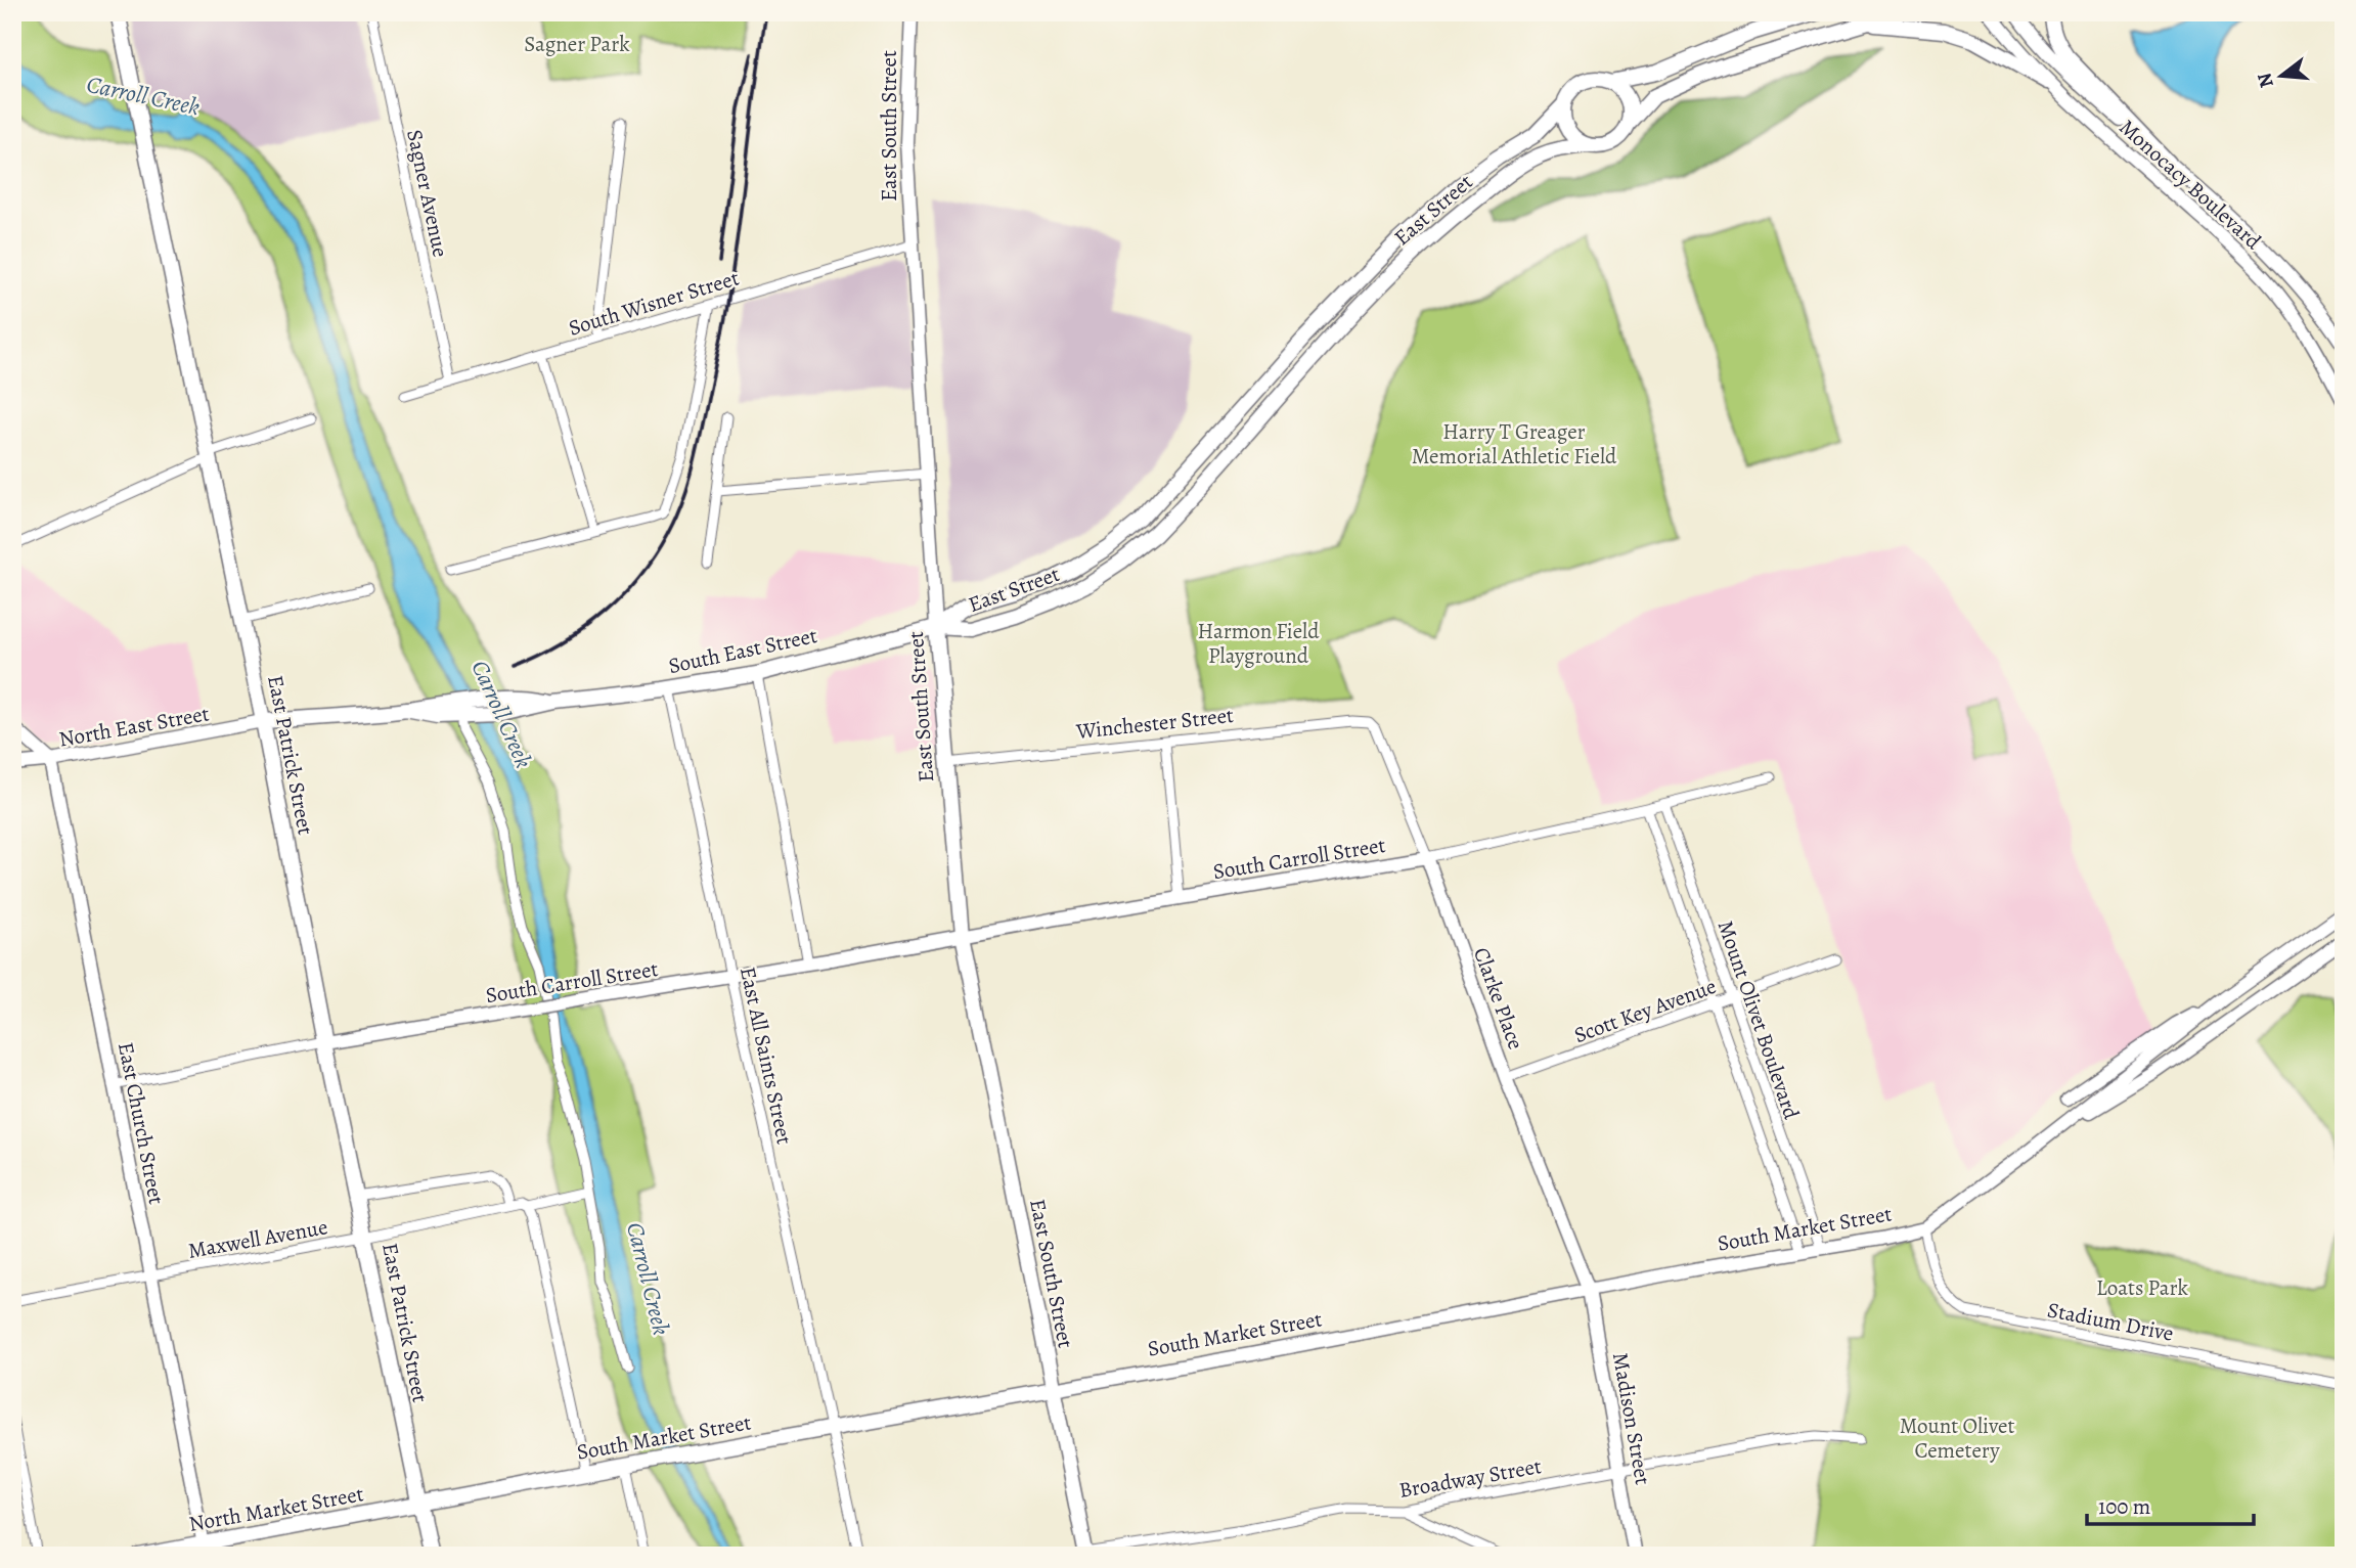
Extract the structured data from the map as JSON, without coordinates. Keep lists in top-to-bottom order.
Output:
{
  "streets": {
    "main road": [
      "East South Street",
      "Monocacy Boulevard",
      "East Street",
      "South East Street",
      "North East Street",
      "East Patrick Street",
      "South Carroll Street",
      "Clarke Place",
      "East Church Street",
      "South Market Street",
      "Madison Street",
      "North Market Street"
    ],
    "street": [
      "Sagner Avenue",
      "South Wisner Street",
      "Winchester Street",
      "Scott Key Avenue",
      "Mount Olivet Boulevard",
      "East All Saints Street",
      "Maxwell Avenue",
      "Stadium Drive",
      "Broadway Street"
    ]
  },
  "crossings": [
    ["East South Street", "East Street"],
    ["East South Street", "South Wisner Street"],
    ["East South Street", "South East Street"],
    ["East South Street", "Winchester Street"],
    ["East South Street", "South Carroll Street"],
    ["East South Street", "South Market Street"],
    ["East South Street", "Broadway Street"],
    ["Sagner Avenue", "South Wisner Street"],
    ["East Street", "South East Street"],
    ["South East Street", "North East Street"],
    ["South East Street", "East Patrick Street"],
    ["South East Street", "East All Saints Street"],
    ["Winchester Street", "Clarke Place"],
    ["North East Street", "East Patrick Street"],
    ["North East Street", "East Church Street"],
    ["East Patrick Street", "South Carroll Street"],
    ["East Patrick Street", "South Market Street"],
    ["East Patrick Street", "Maxwell Avenue"],
    ["East Patrick Street", "North Market Street"],
    ["South Carroll Street", "Clarke Place"],
    ["South Carroll Street", "Mount Olivet Boulevard"],
    ["South Carroll Street", "East All Saints Street"],
    ["Clarke Place", "Scott Key Avenue"],
    ["Clarke Place", "South Market Street"],
    ["Clarke Place", "Madison Street"],
    ["Scott Key Avenue", "Mount Olivet Boulevard"],
    ["Mount Olivet Boulevard", "South Market Street"],
    ["East All Saints Street", "South Market Street"],
    ["East Church Street", "Maxwell Avenue"],
    ["East Church Street", "North Market Street"],
    ["South Market Street", "Stadium Drive"],
    ["South Market Street", "Madison Street"],
    ["South Market Street", "North Market Street"],
    ["Madison Street", "Broadway Street"]
  ],
  "water": ["Carroll Creek"],
  "parks": [
    "Sagner Park",
    "Harry T Greager Memorial Athletic Field",
    "Harmon Field Playground",
    "Loats Park",
    "Mount Olivet Cemetery"
  ],
  "scale_bar": "100 m",
  "north": "left"
}
